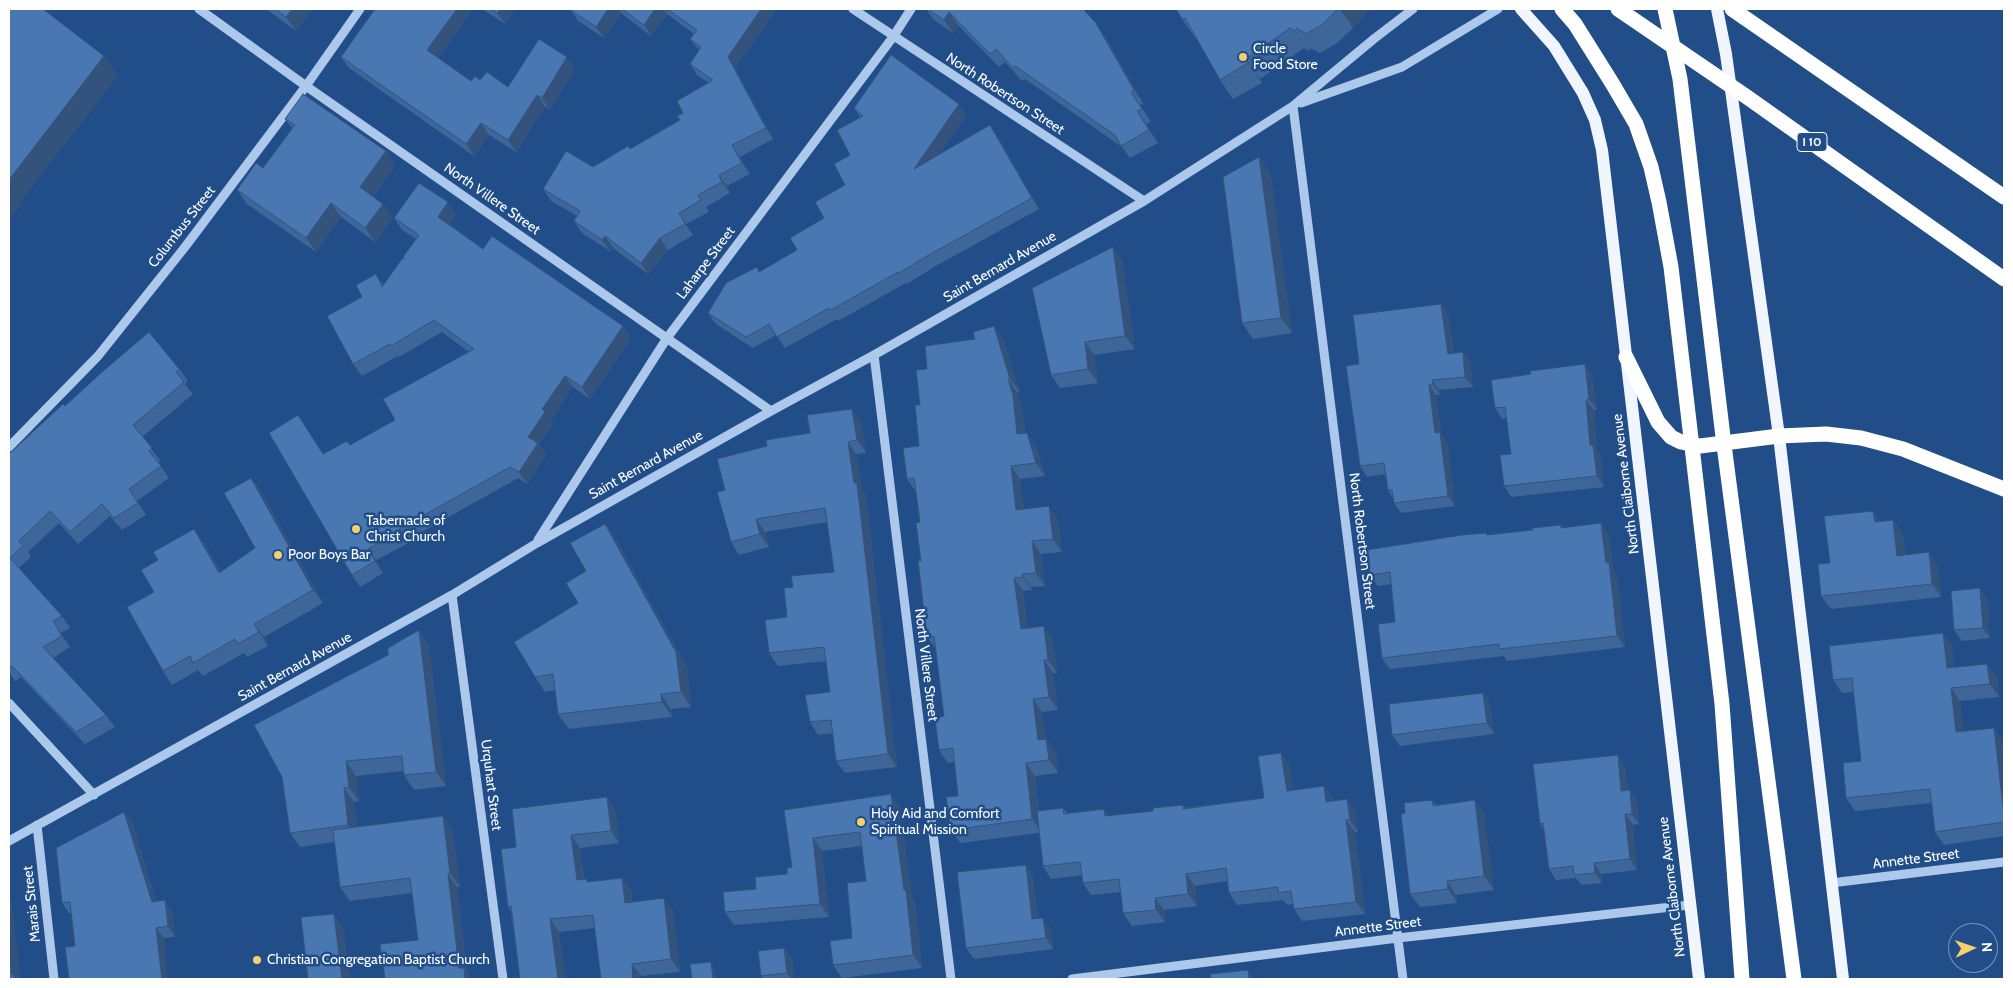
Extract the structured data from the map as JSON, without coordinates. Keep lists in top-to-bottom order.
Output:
{
  "streets": {
    "highway": ["I 10"],
    "main road": ["North Claiborne Avenue"],
    "street": [
      "North Robertson Street",
      "North Villere Street",
      "Columbus Street",
      "Laharpe Street",
      "Saint Bernard Avenue",
      "Urquhart Street",
      "Annette Street",
      "Marais Street"
    ]
  },
  "crossings": [
    ["North Robertson Street", "Laharpe Street"],
    ["North Robertson Street", "Saint Bernard Avenue"],
    ["North Robertson Street", "Annette Street"],
    ["North Villere Street", "Columbus Street"],
    ["North Villere Street", "Laharpe Street"],
    ["North Villere Street", "Saint Bernard Avenue"],
    ["Laharpe Street", "Saint Bernard Avenue"],
    ["Saint Bernard Avenue", "Urquhart Street"],
    ["Saint Bernard Avenue", "Marais Street"],
    ["North Claiborne Avenue", "Annette Street"]
  ],
  "places": [
    "Circle Food Store",
    "Tabernacle of Christ Church",
    "Poor Boys Bar",
    "Holy Aid and Comfort Spiritual Mission",
    "Christian Congregation Baptist Church"
  ],
  "north": "right"
}
